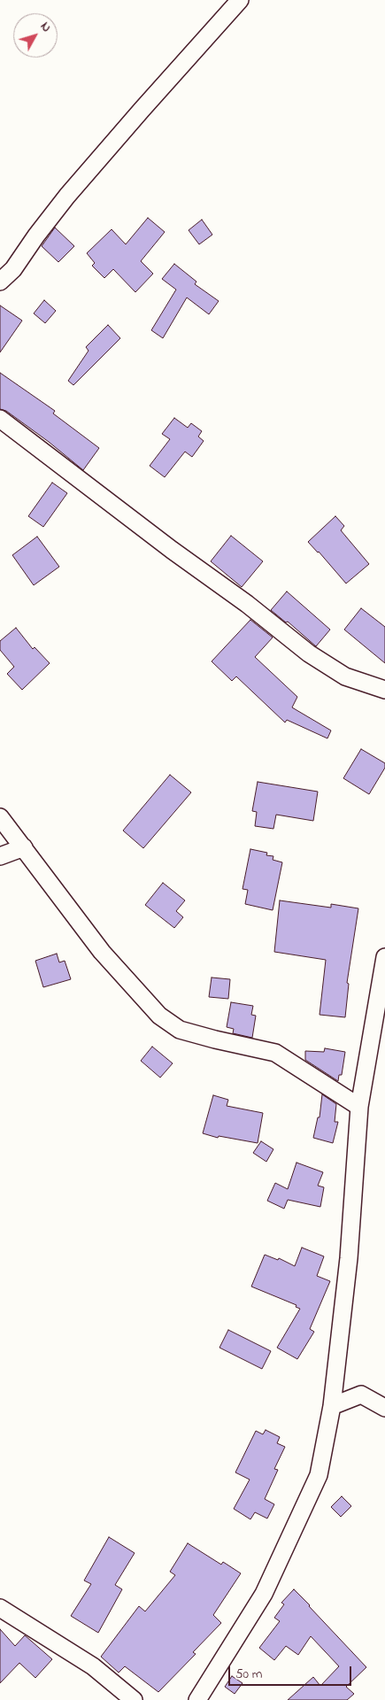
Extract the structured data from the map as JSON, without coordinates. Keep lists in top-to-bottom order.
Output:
{
  "scale_bar": "50 m",
  "north": "top right"
}
